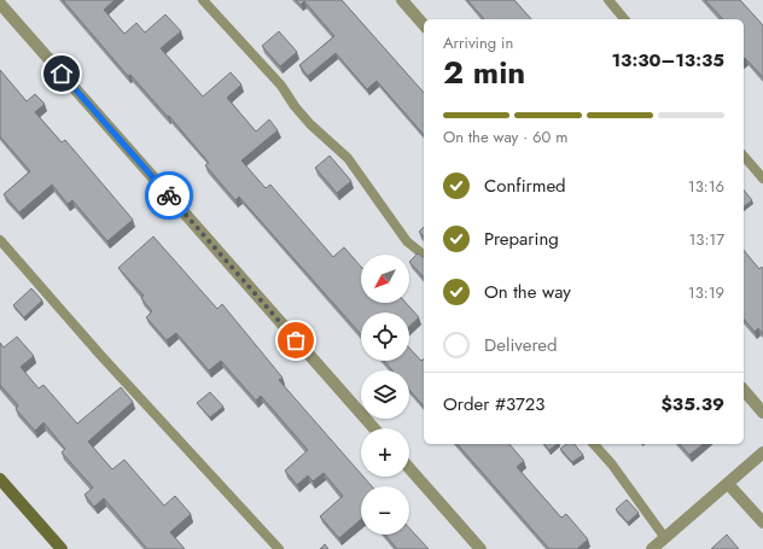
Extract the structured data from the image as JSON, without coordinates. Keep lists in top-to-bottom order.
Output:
{
  "north": "bottom left",
  "page": {
    "heading": ["2 min", "Arriving in", "13:30–13:35"],
    "panel": ["Order #3723", "$35.39"],
    "bar": "On the way · 60 m",
    "list": [
      ["Confirmed", "13:16"],
      ["Preparing", "13:17"],
      ["On the way", "13:19"],
      "Delivered"
    ],
    "map_buttons": ["+", "−"]
  }
}
